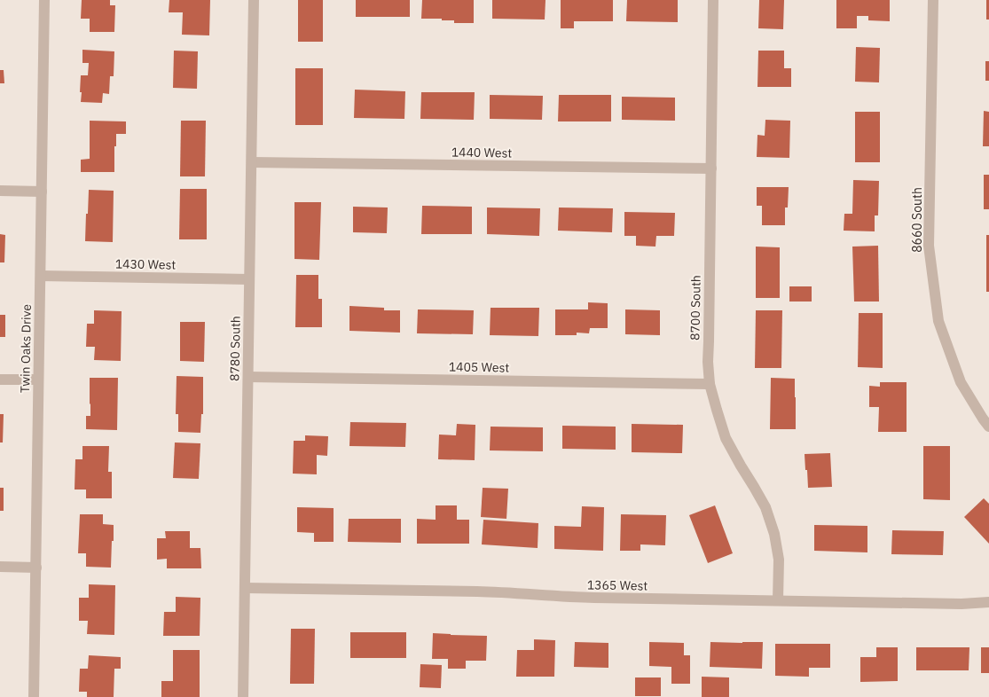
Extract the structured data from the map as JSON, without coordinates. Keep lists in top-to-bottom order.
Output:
{
  "streets": {
    "street": [
      "1440 West",
      "8660 South",
      "1430 West",
      "8700 South",
      "Twin Oaks Drive",
      "8780 South",
      "1405 West",
      "1365 West"
    ]
  },
  "crossings": [
    ["1440 West", "8700 South"],
    ["1440 West", "8780 South"],
    ["1430 West", "Twin Oaks Drive"],
    ["1430 West", "8780 South"],
    ["8700 South", "1405 West"],
    ["8700 South", "1365 West"],
    ["8780 South", "1405 West"],
    ["8780 South", "1365 West"]
  ]
}
